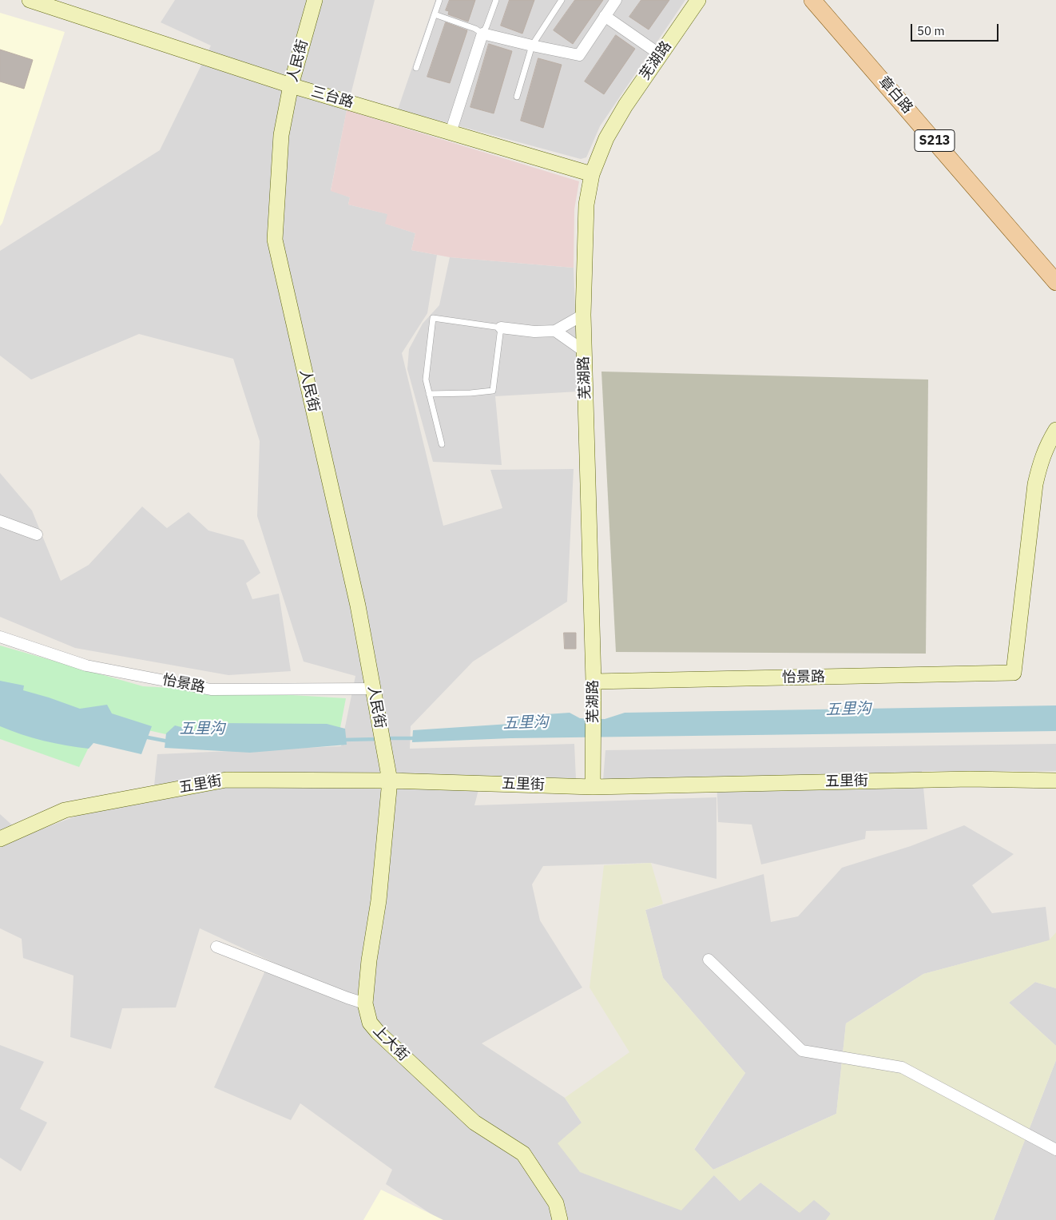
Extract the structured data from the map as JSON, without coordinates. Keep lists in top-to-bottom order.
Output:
{
  "streets": {
    "main road": ["章白路", "S213"],
    "street": [
      "人民街",
      "芜湖路",
      "三台路",
      "怡景路",
      "五里街",
      "上大街"
    ]
  },
  "crossings": [
    ["人民街", "三台路"],
    ["人民街", "怡景路"],
    ["人民街", "五里街"],
    ["人民街", "上大街"],
    ["芜湖路", "三台路"],
    ["芜湖路", "怡景路"],
    ["芜湖路", "五里街"],
    ["五里街", "上大街"]
  ],
  "water": ["五里沟"],
  "scale_bar": "50 m"
}
